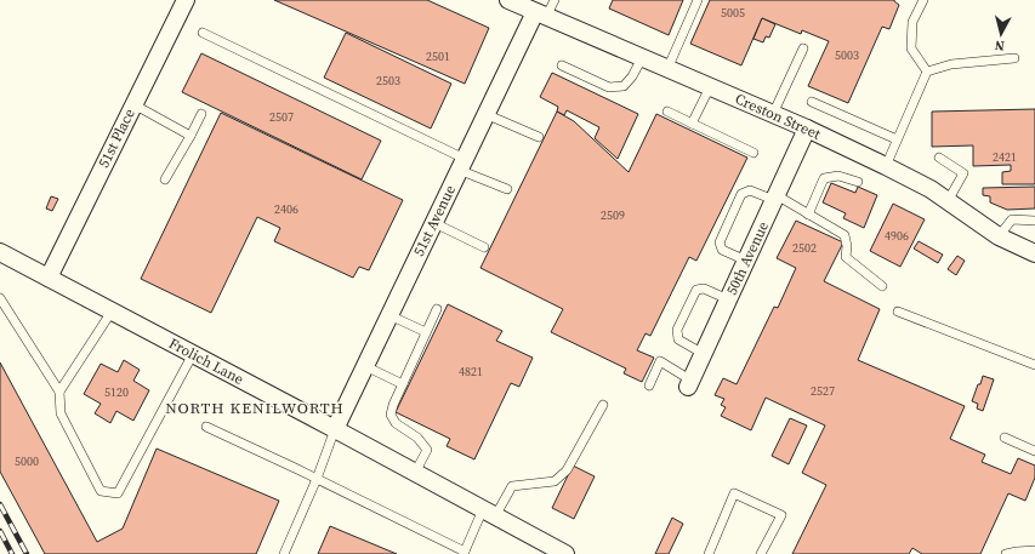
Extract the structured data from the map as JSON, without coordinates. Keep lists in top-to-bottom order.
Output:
{
  "streets": {
    "street": [
      "Creston Street",
      "51st Place",
      "51st Avenue",
      "50th Avenue",
      "Frolich Lane"
    ]
  },
  "crossings": [
    ["Creston Street", "51st Avenue"],
    ["Creston Street", "50th Avenue"],
    ["51st Place", "Frolich Lane"],
    ["51st Avenue", "Frolich Lane"]
  ],
  "districts": ["NORTH KENILWORTH"],
  "house_numbers": [
    "5005",
    "5003",
    "2501",
    "2503",
    "2507",
    "2421",
    "2406",
    "2509",
    "4906",
    "2502",
    "4821",
    "2527",
    "5120",
    "5000"
  ],
  "north": "bottom"
}
